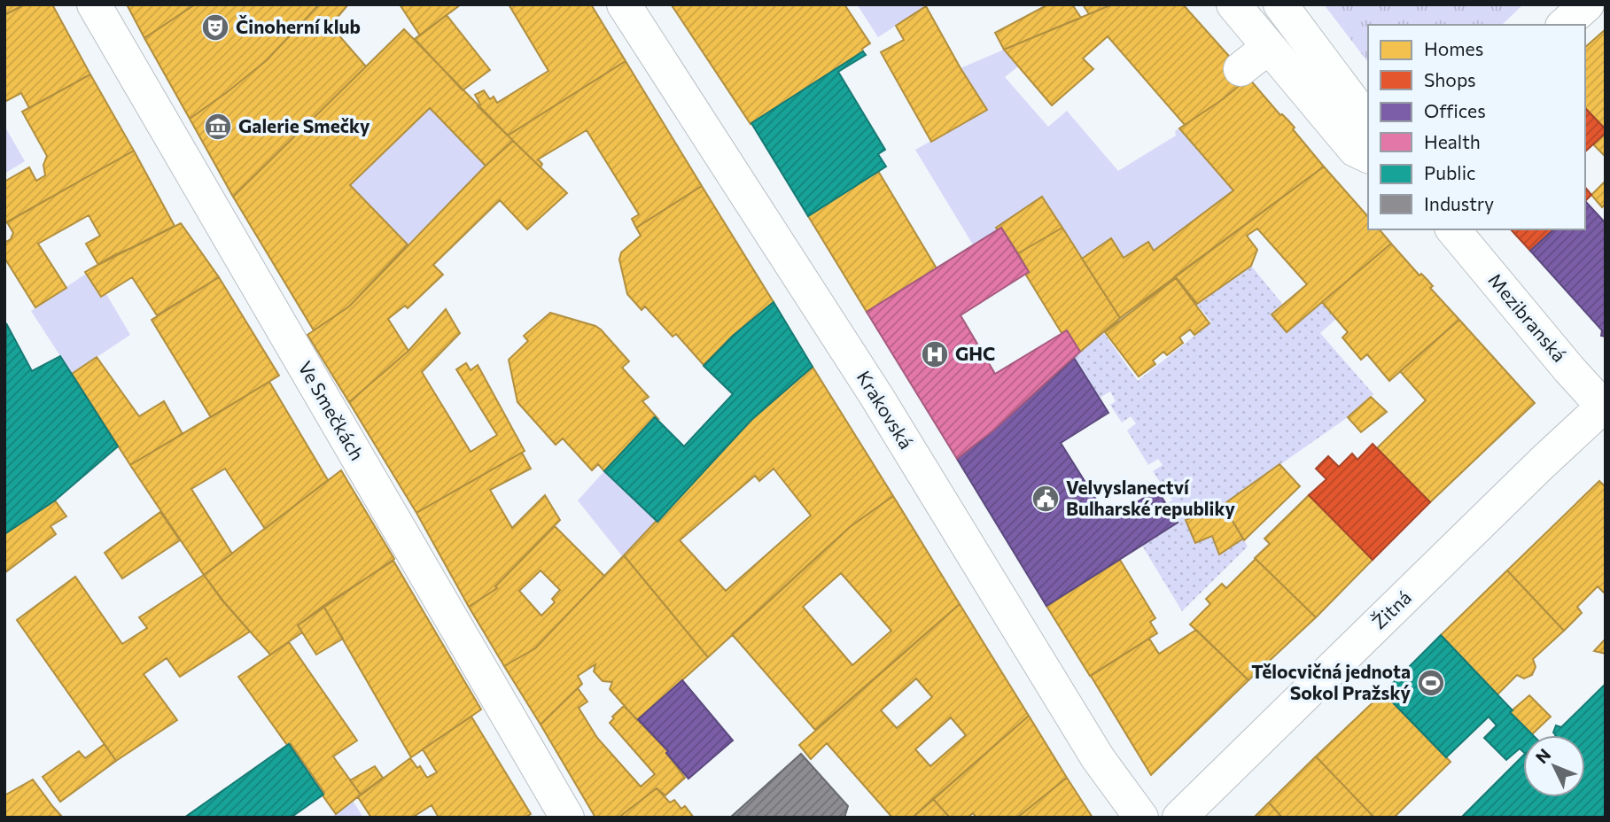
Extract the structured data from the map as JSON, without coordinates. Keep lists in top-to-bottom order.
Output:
{
  "streets": {
    "street": [
      "Mezibranská",
      "Krakovská",
      "Ve Smečkách",
      "Žitná"
    ]
  },
  "crossings": [
    ["Mezibranská", "Žitná"]
  ],
  "places": {
    "theatre": ["Činoherní klub"],
    "museum": ["Galerie Smečky"],
    "hospital": ["GHC"],
    "public building": ["Velvyslanectví Bulharské republiky"],
    "sports": ["Tělocvičná jednota Sokol Pražský"]
  },
  "legend": [
    "Homes",
    "Shops",
    "Offices",
    "Health",
    "Public",
    "Industry"
  ],
  "north": "top left"
}
